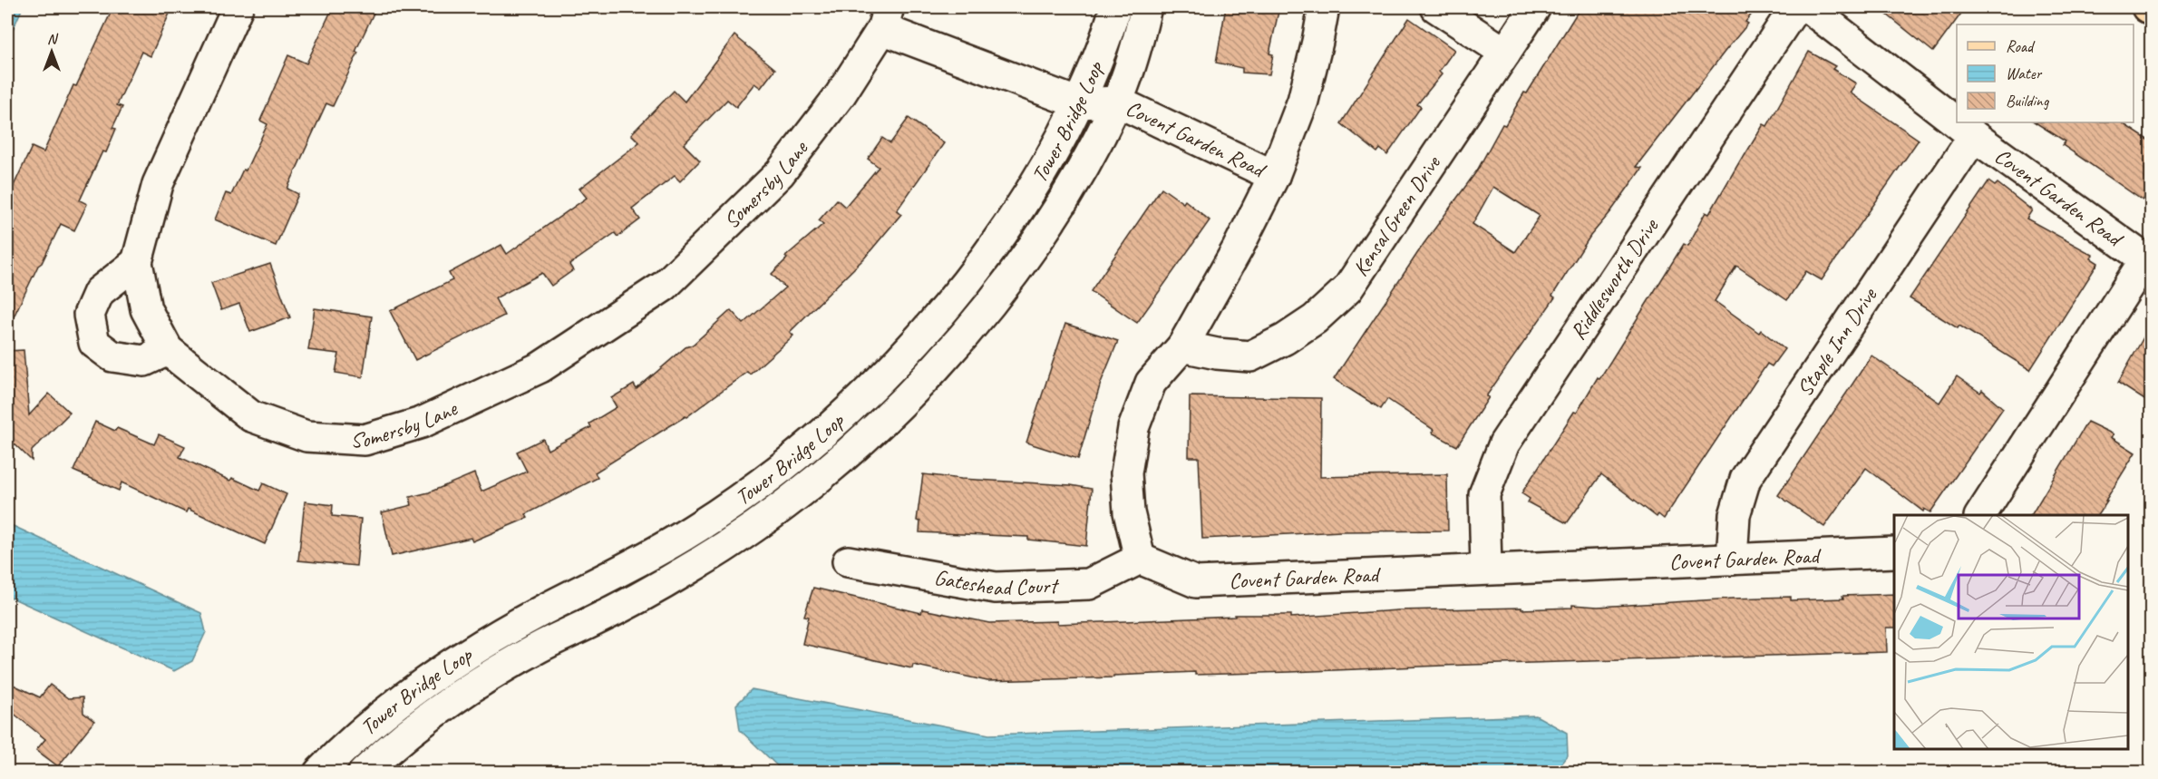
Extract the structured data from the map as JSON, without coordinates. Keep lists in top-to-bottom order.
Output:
{
  "streets": {
    "street": [
      "Tower Bridge Loop",
      "Covent Garden Road",
      "Somersby Lane",
      "Kensal Green Drive",
      "Riddlesworth Drive",
      "Staple Inn Drive",
      "Gateshead Court"
    ]
  },
  "crossings": [
    ["Tower Bridge Loop", "Covent Garden Road"],
    ["Tower Bridge Loop", "Somersby Lane"],
    ["Covent Garden Road", "Somersby Lane"],
    ["Covent Garden Road", "Kensal Green Drive"],
    ["Covent Garden Road", "Riddlesworth Drive"],
    ["Covent Garden Road", "Staple Inn Drive"],
    ["Covent Garden Road", "Gateshead Court"]
  ],
  "legend": ["Road", "Water", "Building"],
  "north": "top"
}
